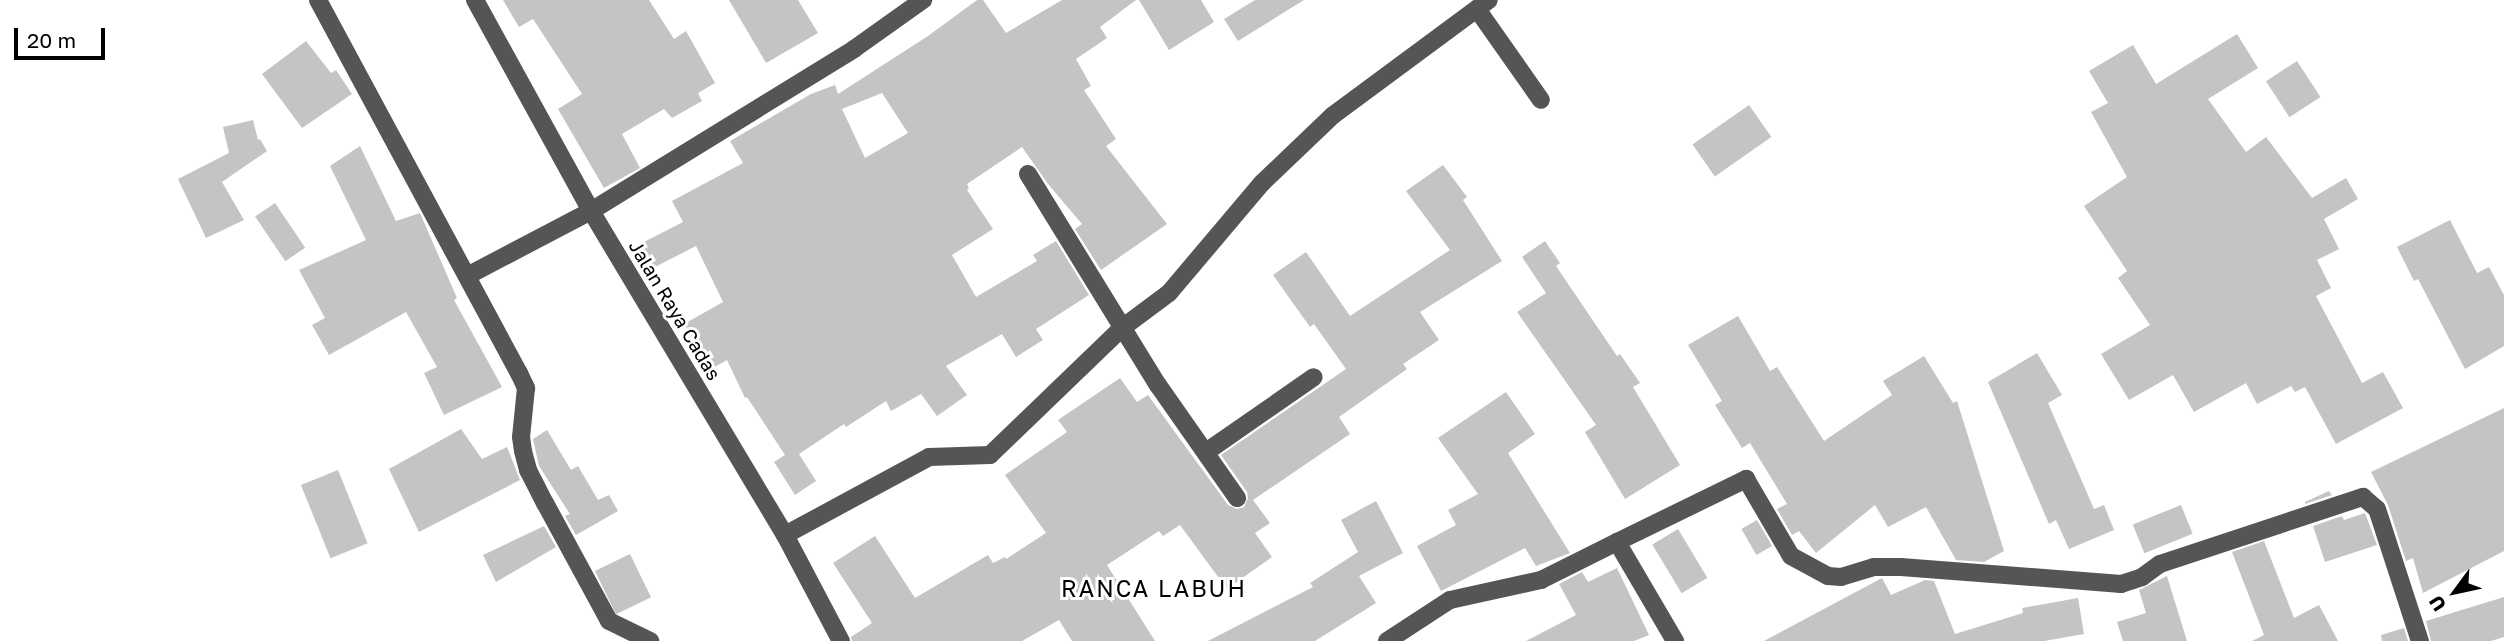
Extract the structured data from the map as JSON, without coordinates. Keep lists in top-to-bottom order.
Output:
{
  "streets": {
    "street": ["Jalan Raya Cadas"]
  },
  "districts": ["RANCA LABUH"],
  "scale_bar": "20 m",
  "north": "bottom left"
}
